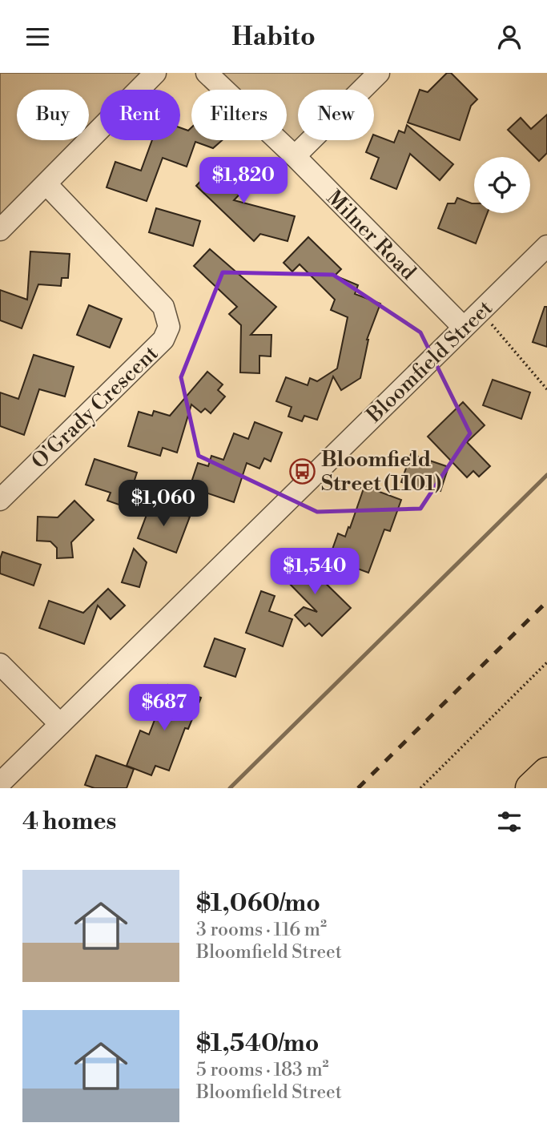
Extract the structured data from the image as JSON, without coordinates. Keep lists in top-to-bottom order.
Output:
{
  "streets": {
    "street": ["Milner Road", "Bloomfield Street", "O'Grady Crescent"]
  },
  "crossings": [
    ["Milner Road", "Bloomfield Street"]
  ],
  "places": {
    "bus stop": ["Bloomfield Street (1101)"]
  },
  "page": {
    "header": "Habito",
    "chip": [
      "Buy",
      "Rent",
      "Filters",
      "New"
    ],
    "price": [
      "$1,820",
      "$1,060",
      "$1,540",
      "$687"
    ],
    "heading": "4 homes",
    "list": [
      {
        "name": "$1,060/mo",
        "note": "3 rooms · 116 m² · Bloomfield Street"
      },
      {
        "name": "$1,540/mo",
        "note": "5 rooms · 183 m² · Bloomfield Street"
      }
    ]
  }
}
